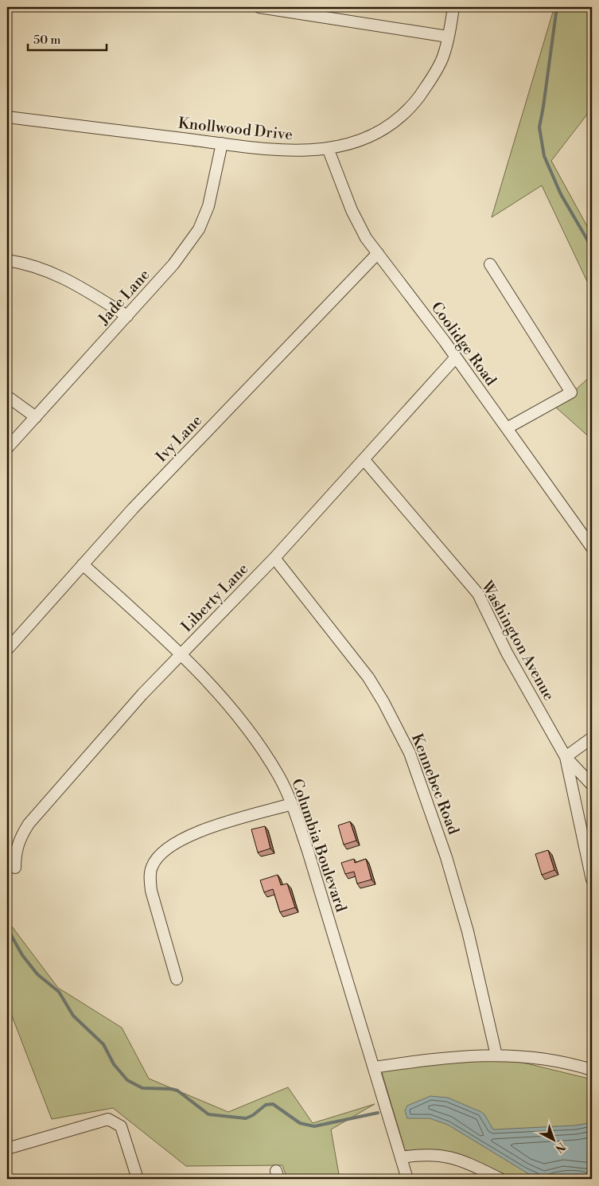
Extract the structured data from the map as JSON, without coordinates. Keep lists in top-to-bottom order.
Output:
{
  "streets": {
    "street": [
      "Knollwood Drive",
      "Jade Lane",
      "Coolidge Road",
      "Ivy Lane",
      "Liberty Lane",
      "Washington Avenue",
      "Kennebec Road",
      "Columbia Boulevard"
    ]
  },
  "crossings": [
    ["Knollwood Drive", "Jade Lane"],
    ["Knollwood Drive", "Coolidge Road"],
    ["Coolidge Road", "Ivy Lane"],
    ["Coolidge Road", "Liberty Lane"],
    ["Ivy Lane", "Columbia Boulevard"],
    ["Liberty Lane", "Washington Avenue"],
    ["Liberty Lane", "Kennebec Road"],
    ["Liberty Lane", "Columbia Boulevard"]
  ],
  "scale_bar": "50 m",
  "north": "bottom right"
}
